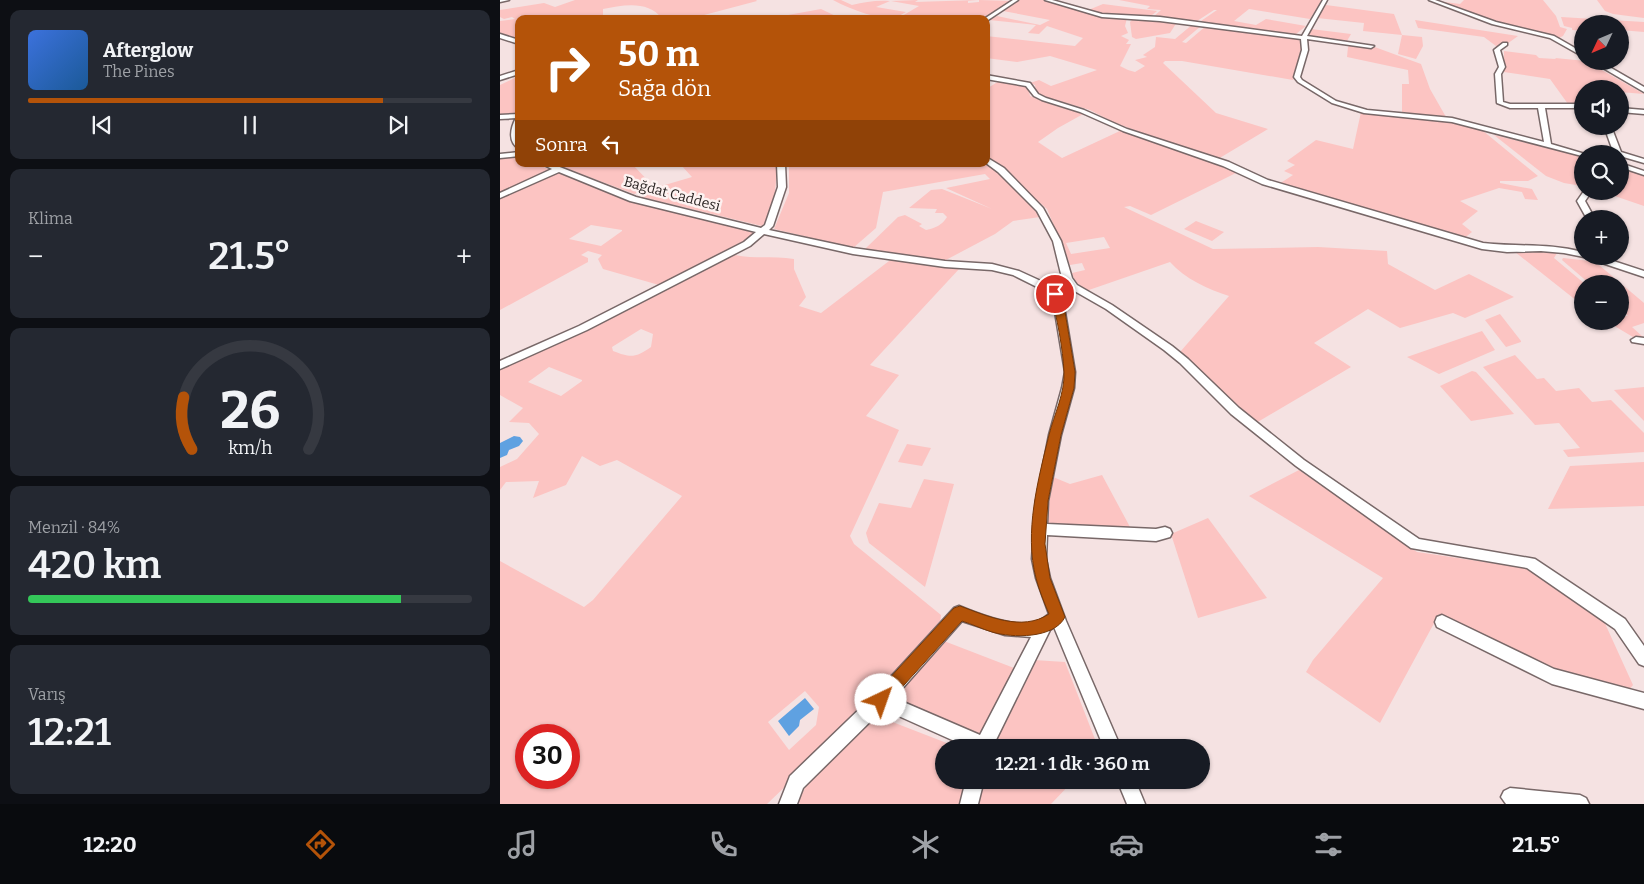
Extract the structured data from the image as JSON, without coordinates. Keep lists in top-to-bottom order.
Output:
{
  "streets": {
    "street": ["Bağdat Caddesi"]
  },
  "north": "bottom left",
  "page": {
    "map_buttons": ["+", "−"],
    "turn": ["50 m", "Sağa dön"],
    "song": ["Afterglow", "The Pines"],
    "then": "Sonra",
    "tile": [
      "Klima",
      ["Menzil · 84%", "420 km"],
      ["Varış", "12:21"]
    ],
    "heat": ["−", "21.5°", "+"],
    "limit": "30",
    "trip": "12:21 · 1 dk · 360 m",
    "tabs": ["12:20", "21.5°"],
    "gauge": ["26", "km/h"]
  }
}
